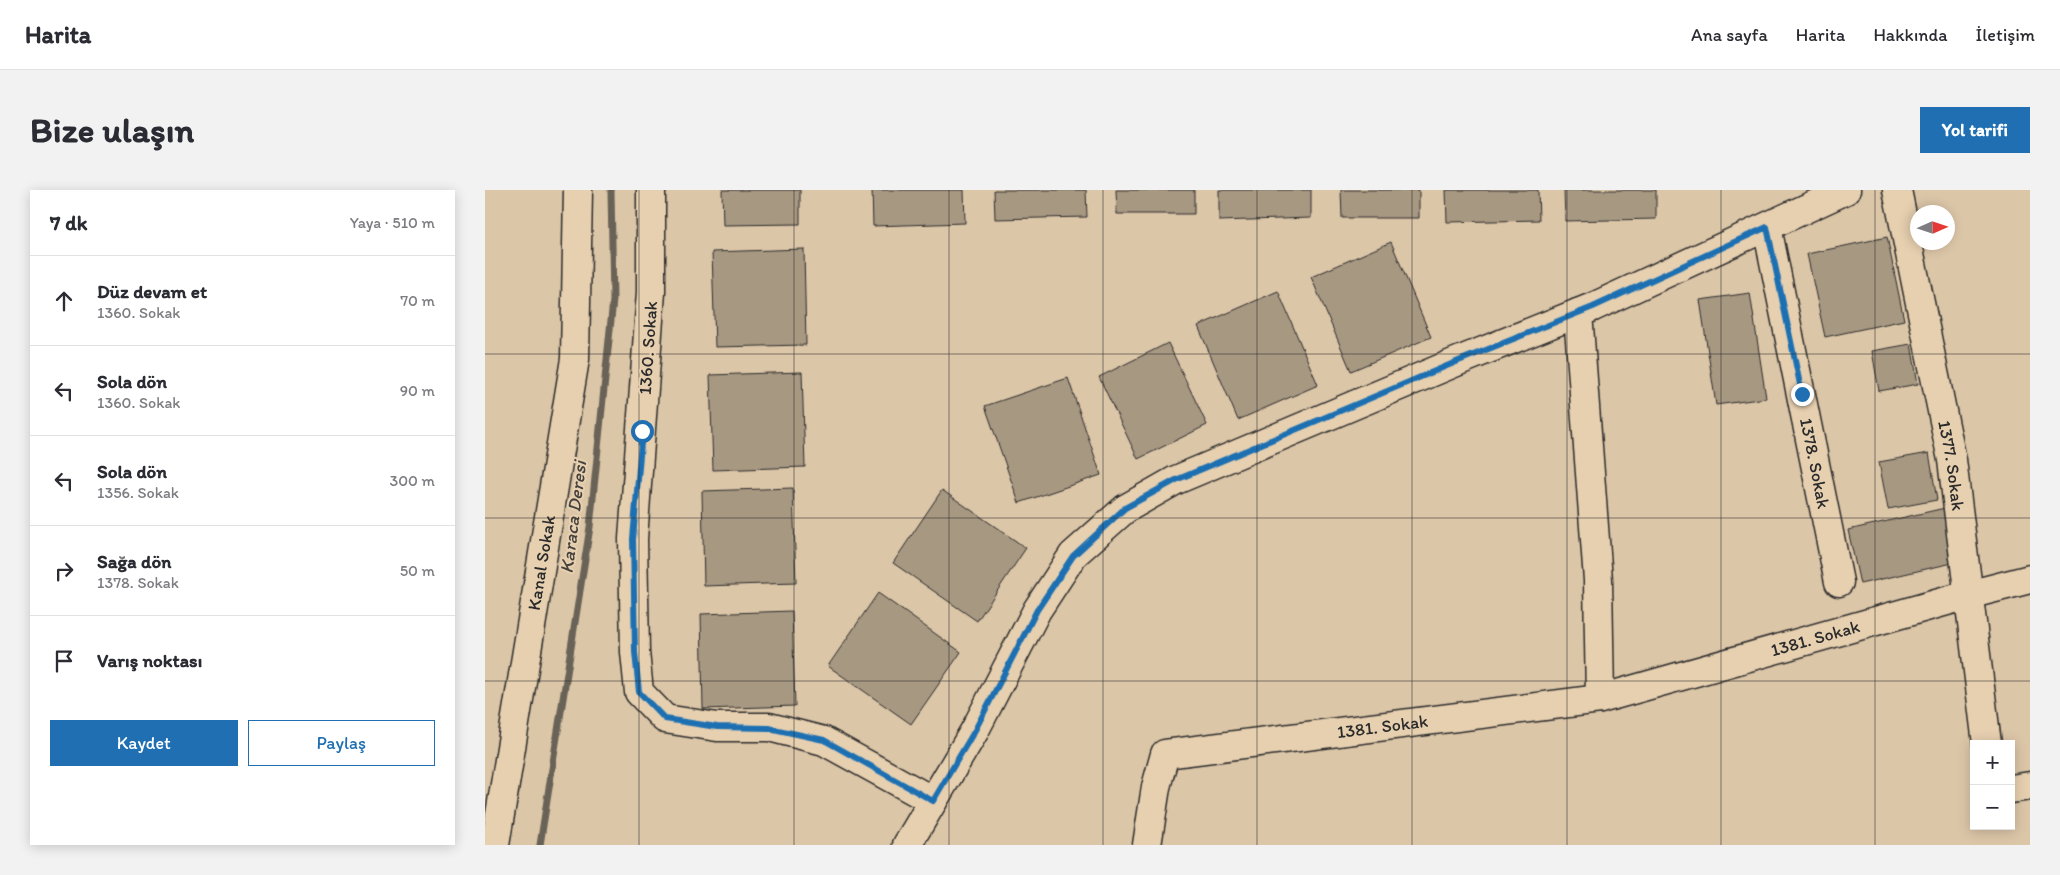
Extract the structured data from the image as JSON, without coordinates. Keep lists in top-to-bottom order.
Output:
{
  "streets": {
    "street": [
      "1360. Sokak",
      "1378. Sokak",
      "1377. Sokak",
      "Kanal Sokak",
      "1381. Sokak"
    ]
  },
  "crossings": [
    ["1377. Sokak", "1381. Sokak"]
  ],
  "water": ["Karaca Deresi"],
  "north": "right",
  "page": {
    "header": "Harita",
    "nav": [
      "Ana sayfa",
      "Harita",
      "Hakkında",
      "İletişim"
    ],
    "buttons": [
      "Yol tarifi",
      ["Kaydet", "Paylaş"]
    ],
    "title": "Bize ulaşın",
    "heading": ["7 dk", "Yaya · 510 m"],
    "list": [
      ["Düz devam et", "1360. Sokak", "70 m"],
      ["Sola dön", "1360. Sokak", "90 m"],
      ["Sola dön", "1356. Sokak", "300 m"],
      ["Sağa dön", "1378. Sokak", "50 m"],
      "Varış noktası"
    ],
    "map_buttons": ["+", "−"]
  }
}
